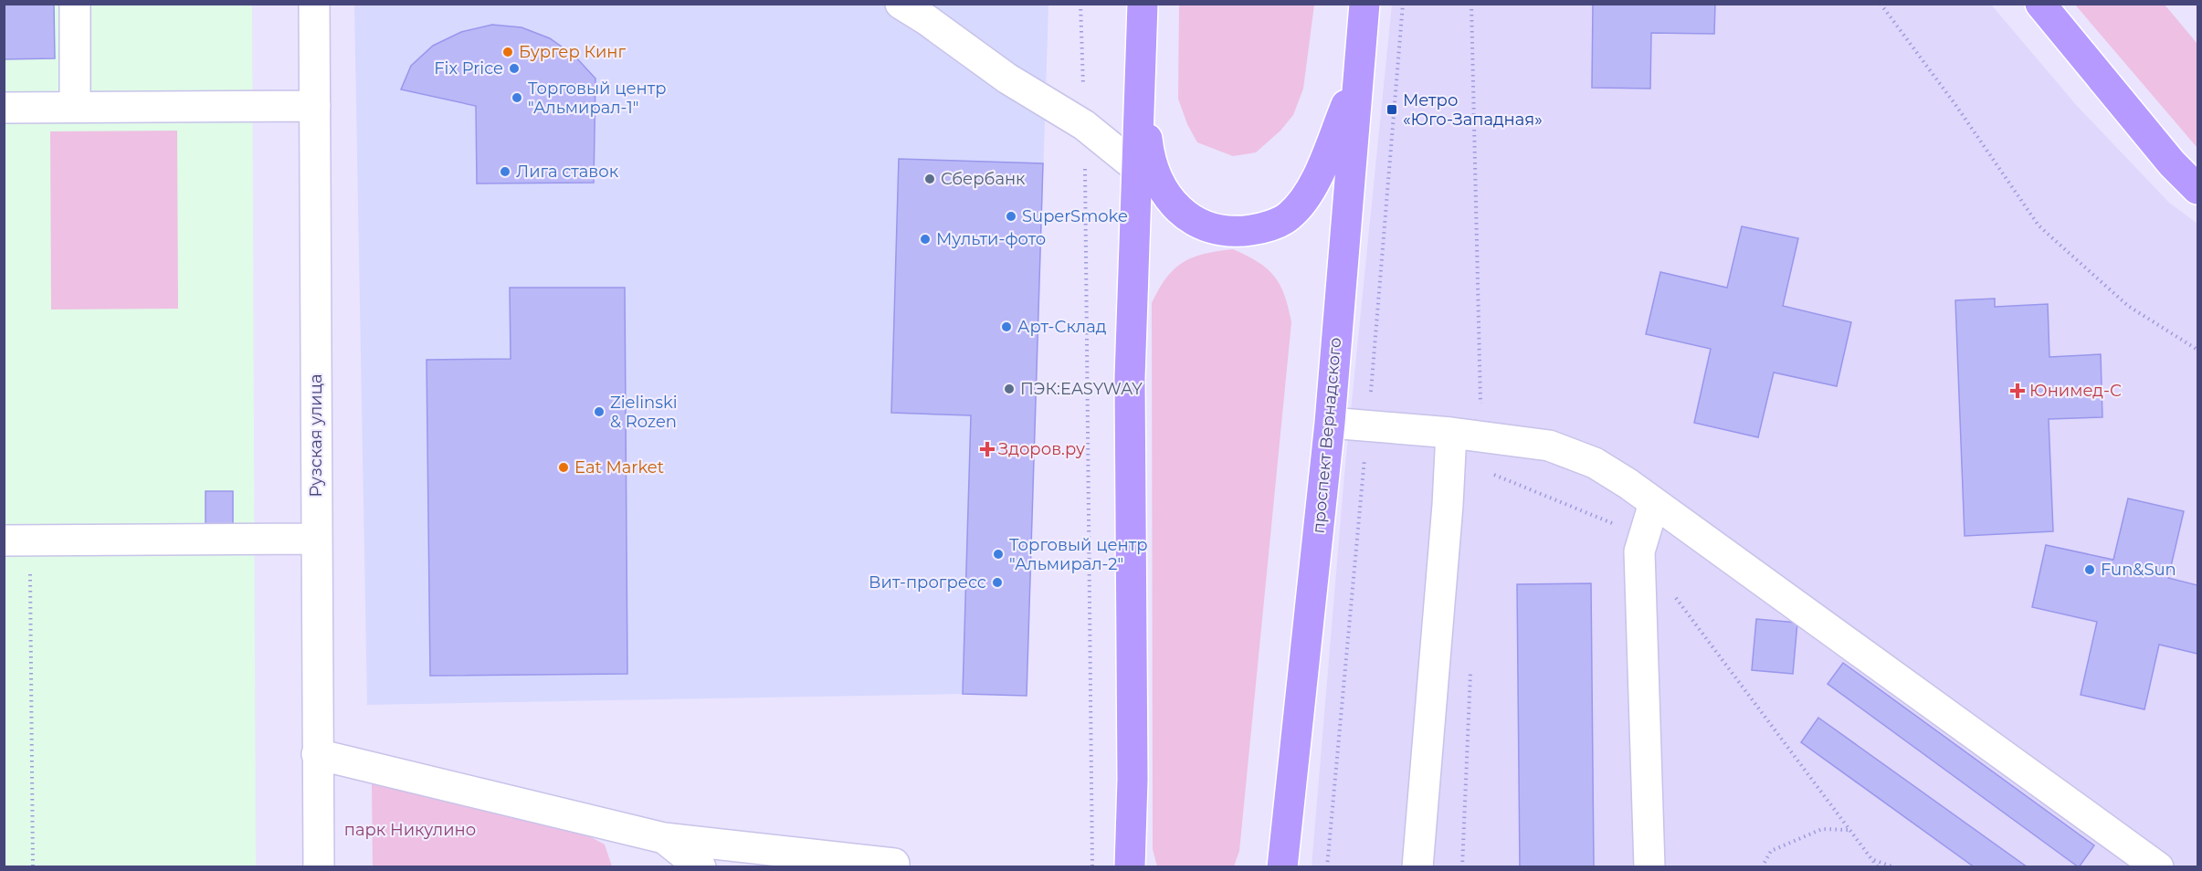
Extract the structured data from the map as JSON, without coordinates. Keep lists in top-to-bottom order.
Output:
{
  "streets": {
    "main road": ["проспект Вернадского"],
    "street": ["Рузская улица"]
  },
  "parks": ["парк Никулино"],
  "places": {
    "other": [
      "Бургер Кинг",
      "Fix Price",
      "Торговый центр \"Альмирал-1\"",
      "Лига ставок",
      "Сбербанк",
      "SuperSmoke",
      "Мульти-фото",
      "Арт-Склад",
      "ПЭК:EASYWAY",
      "Zielinski & Rozen",
      "Eat Market",
      "Торговый центр \"Альмирал-2\"",
      "Fun&Sun",
      "Вит-прогресс"
    ],
    "transit": ["Метро «Юго-Западная»"],
    "health": ["Юнимед-С", "Здоров.ру"]
  }
}
